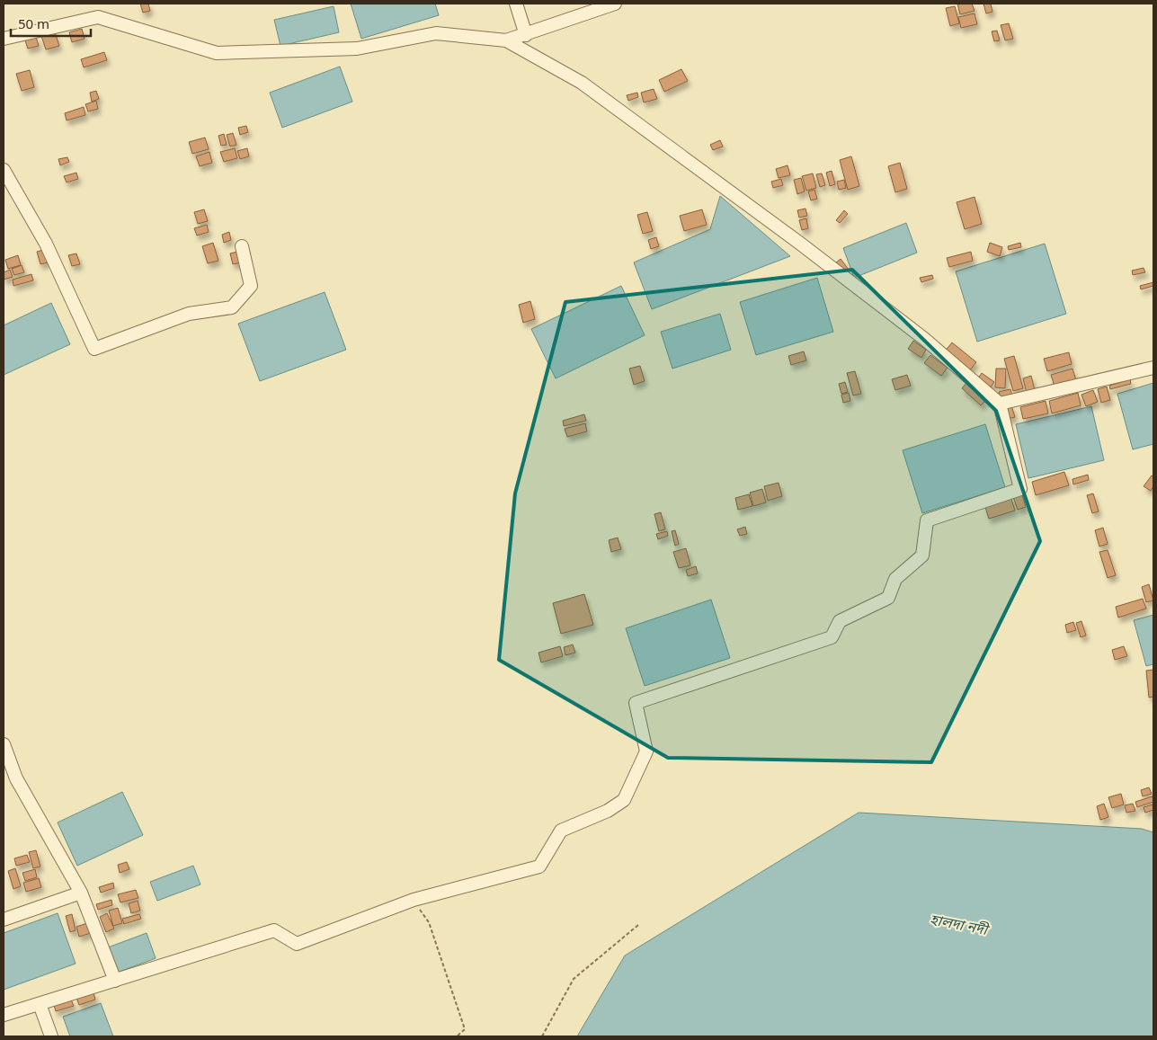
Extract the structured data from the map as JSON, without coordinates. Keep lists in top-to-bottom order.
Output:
{
  "water": ["হালদা নদী"],
  "scale_bar": "50 m"
}
